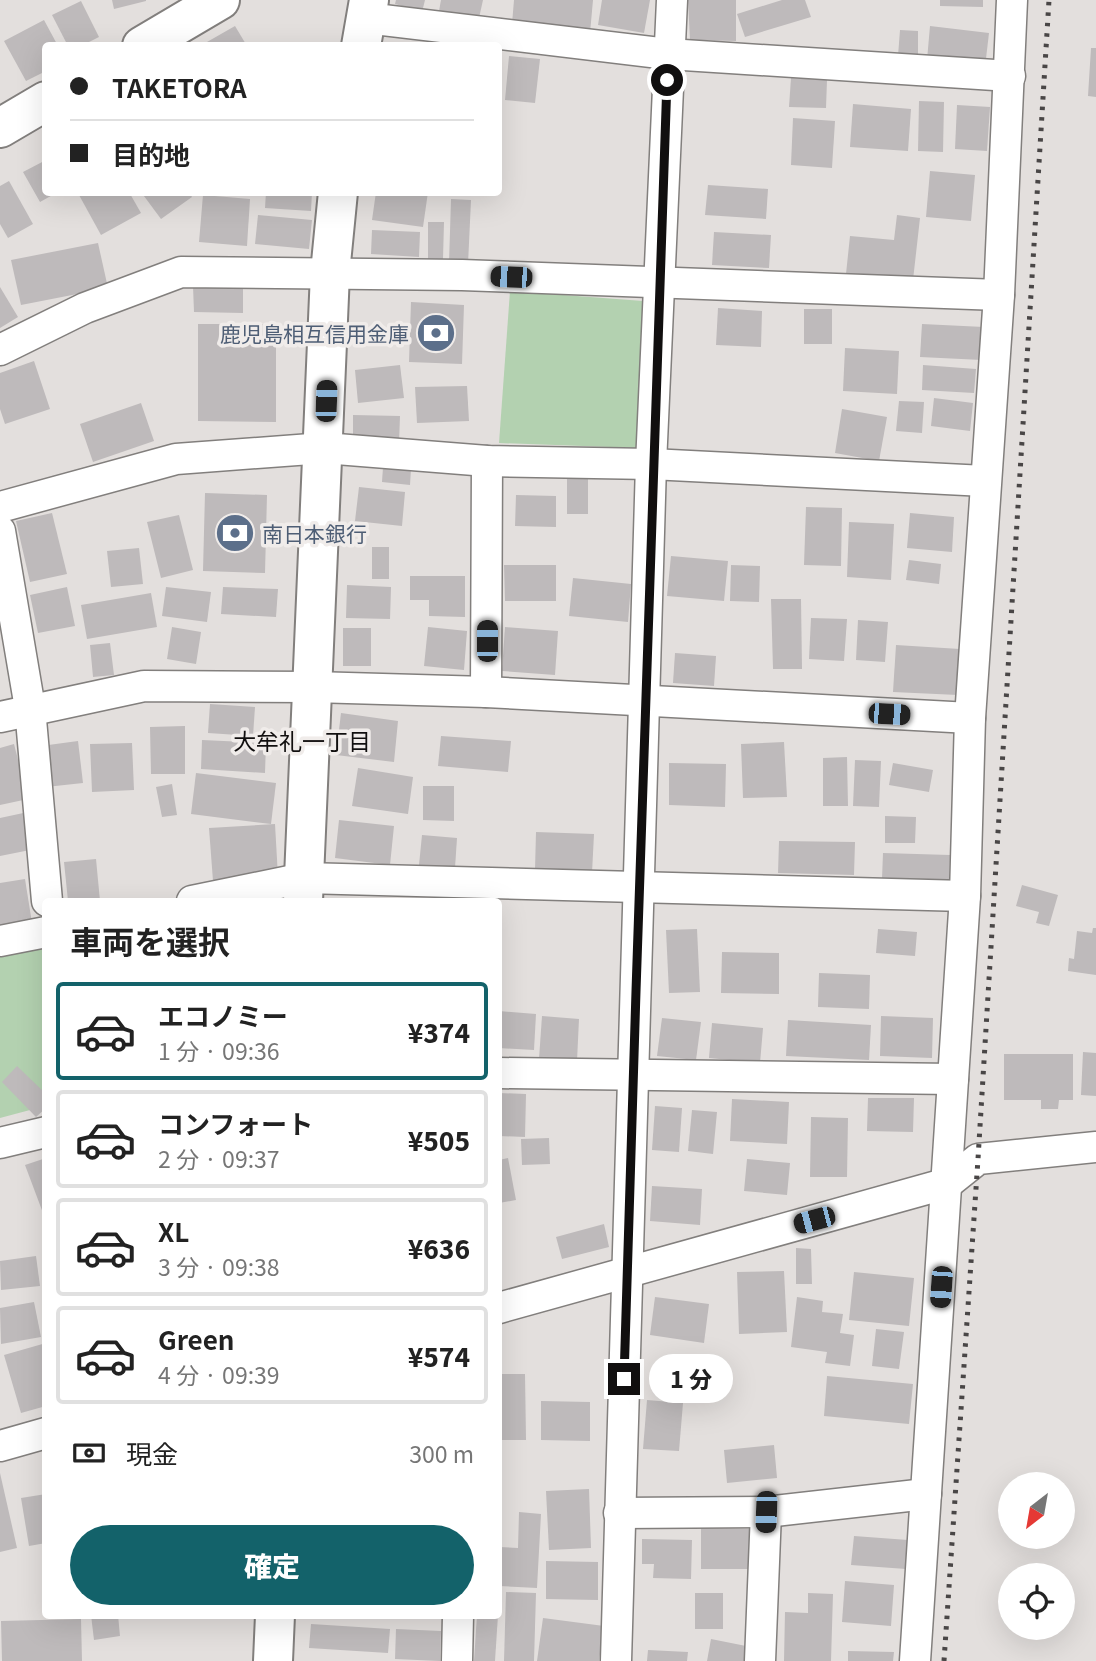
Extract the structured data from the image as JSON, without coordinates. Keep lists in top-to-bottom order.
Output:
{
  "districts": ["大牟礼一丁目"],
  "places": {
    "bank": ["鹿児島相互信用金庫", "南日本銀行"]
  },
  "north": "bottom left",
  "page": {
    "banner": ["TAKETORA", "目的地"],
    "heading": "車両を選択",
    "list": [
      {
        "name": "エコノミー",
        "note": "1 分 · 09:36",
        "value": "¥374"
      },
      {
        "name": "コンフォート",
        "note": "2 分 · 09:37",
        "value": "¥505"
      },
      {
        "name": "XL",
        "note": "3 分 · 09:38",
        "value": "¥636"
      },
      {
        "name": "Green",
        "note": "4 分 · 09:39",
        "value": "¥574"
      }
    ],
    "bubble": "1 分",
    "pay": ["現金", "300 m"],
    "buttons": "確定"
  }
}
